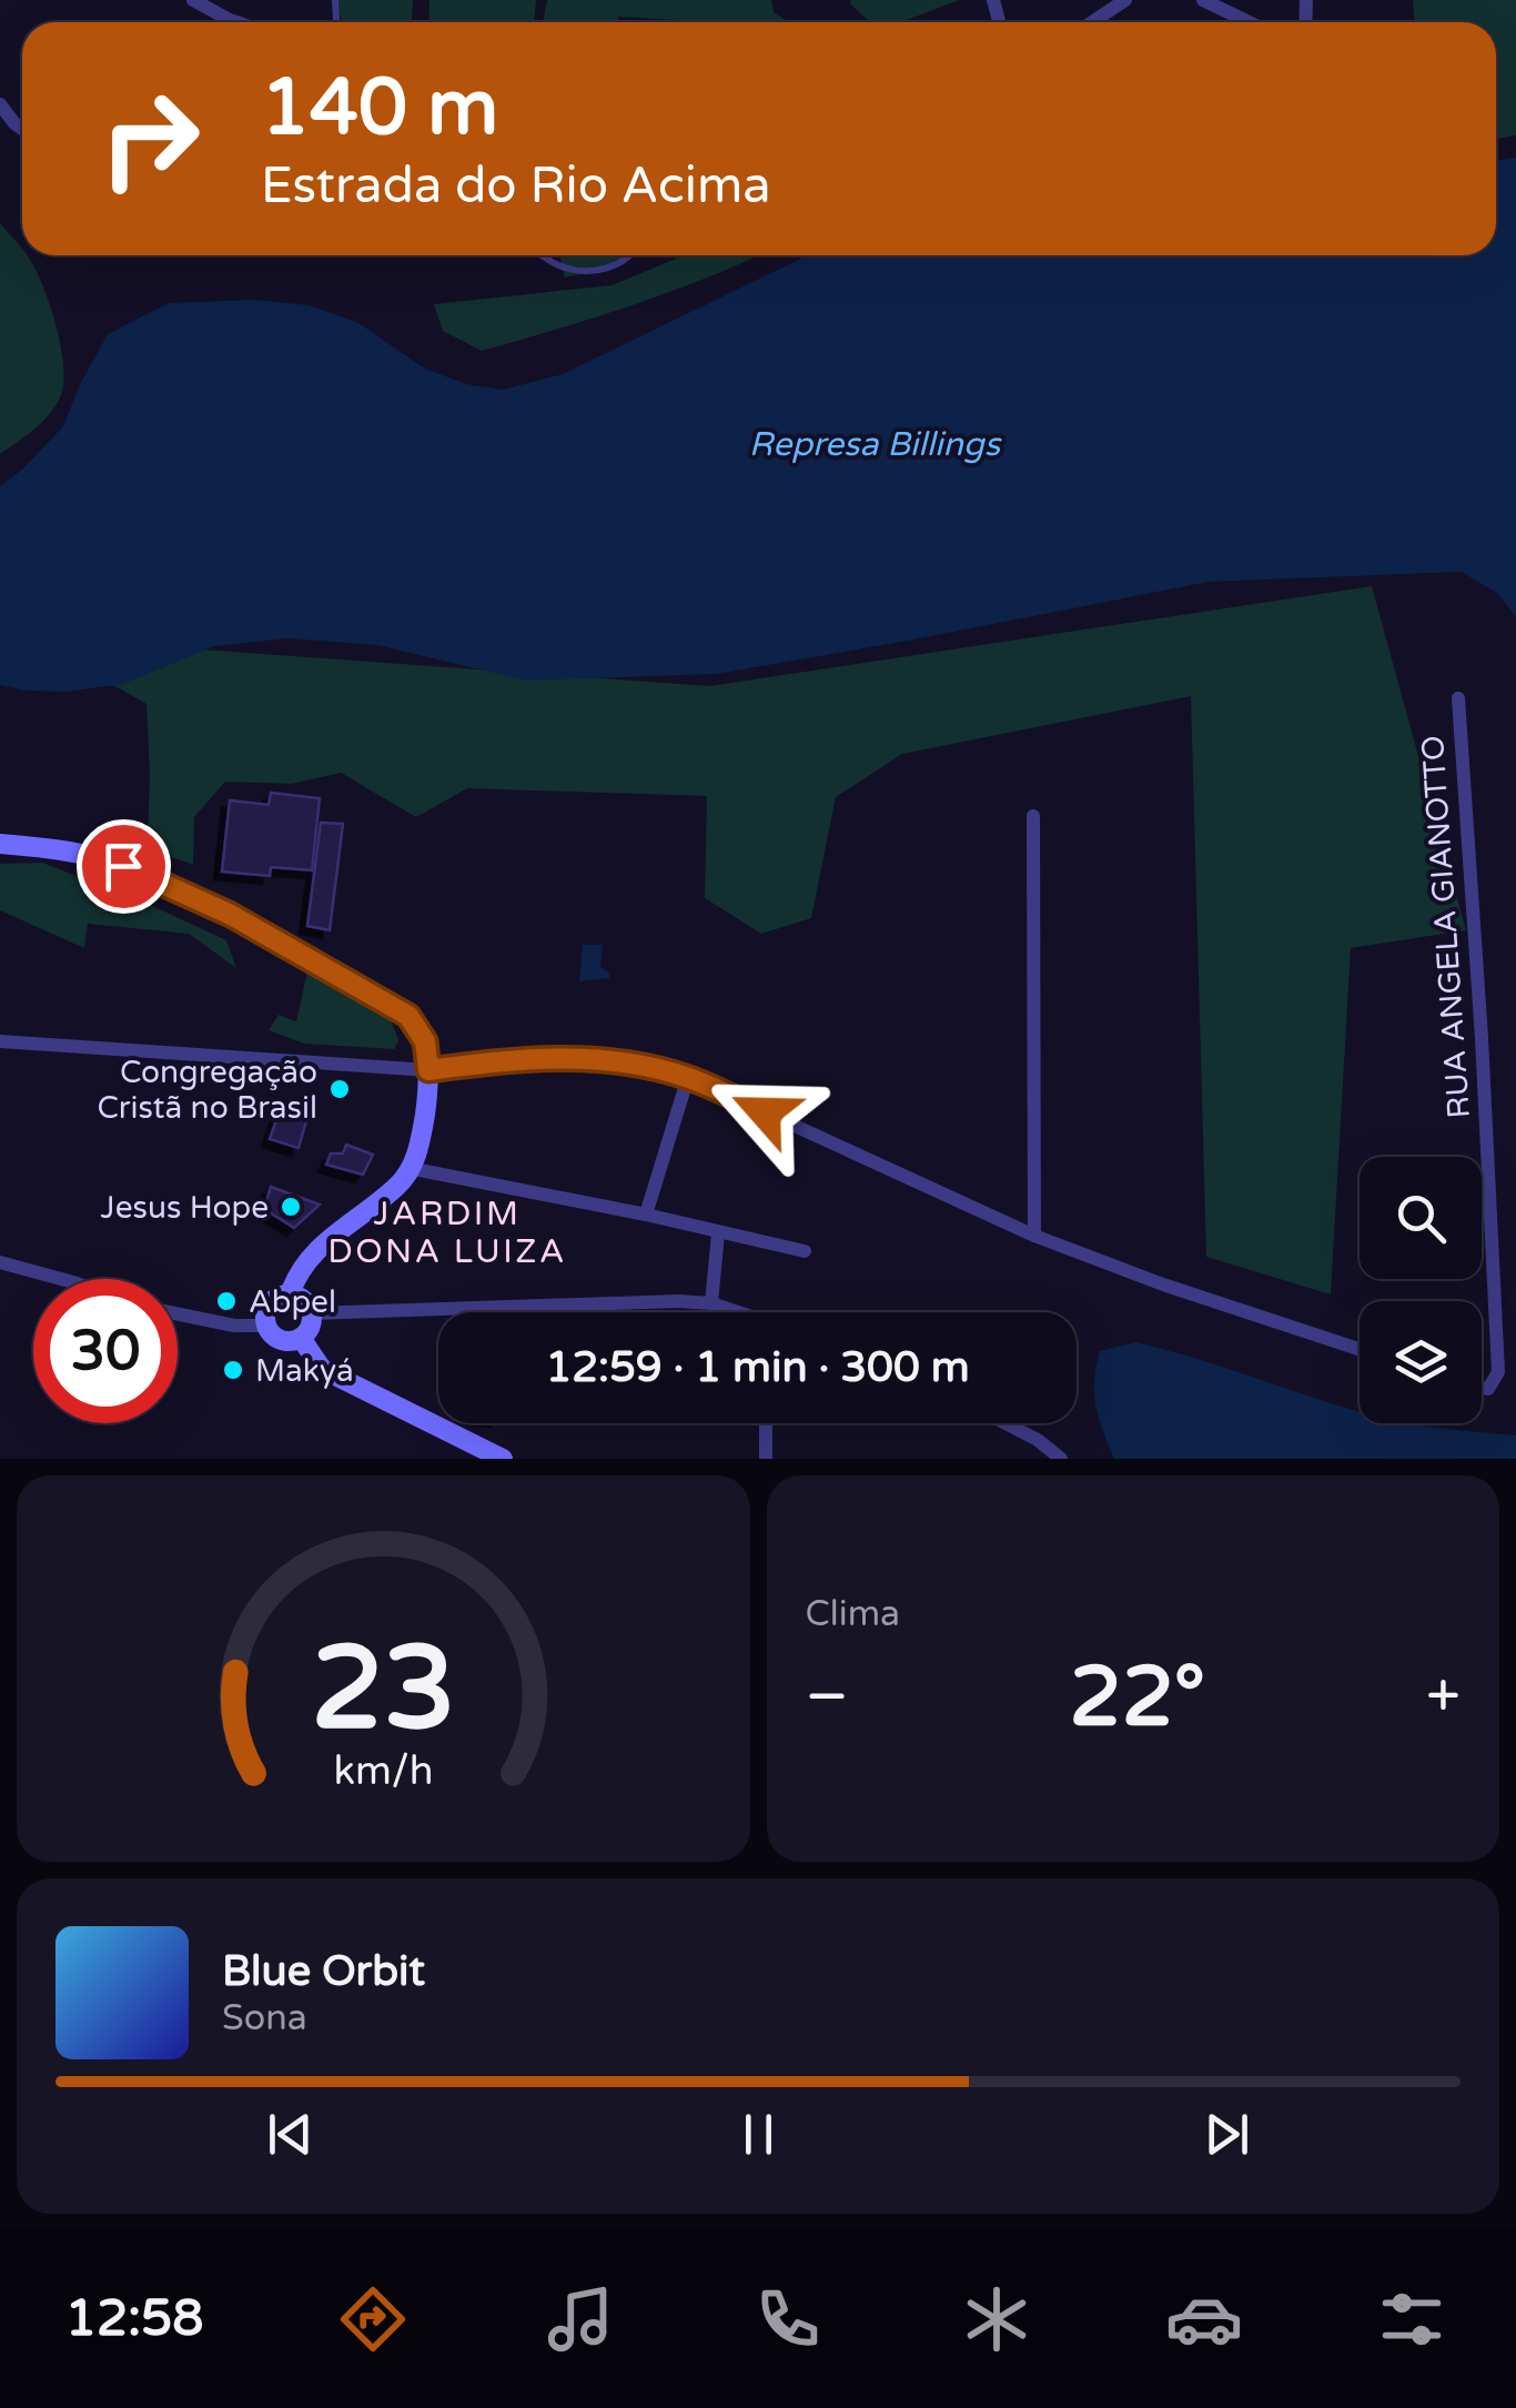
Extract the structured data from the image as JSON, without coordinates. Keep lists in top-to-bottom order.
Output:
{
  "streets": {
    "street": ["RUA ANGELA GIANOTTO"]
  },
  "districts": ["JARDIM DONA LUIZA"],
  "water": ["Represa Billings"],
  "places": [
    "Congregação Cristã no Brasil",
    "Jesus Hope",
    "Abpel",
    "Makyá"
  ],
  "page": {
    "turn": ["140 m", "Estrada do Rio Acima"],
    "limit": "30",
    "trip": "12:59 · 1 min · 300 m",
    "tile": "Clima",
    "heat": ["−", "22°", "+"],
    "song": ["Blue Orbit", "Sona"],
    "tabs": "12:58",
    "gauge": ["23", "km/h"]
  }
}
